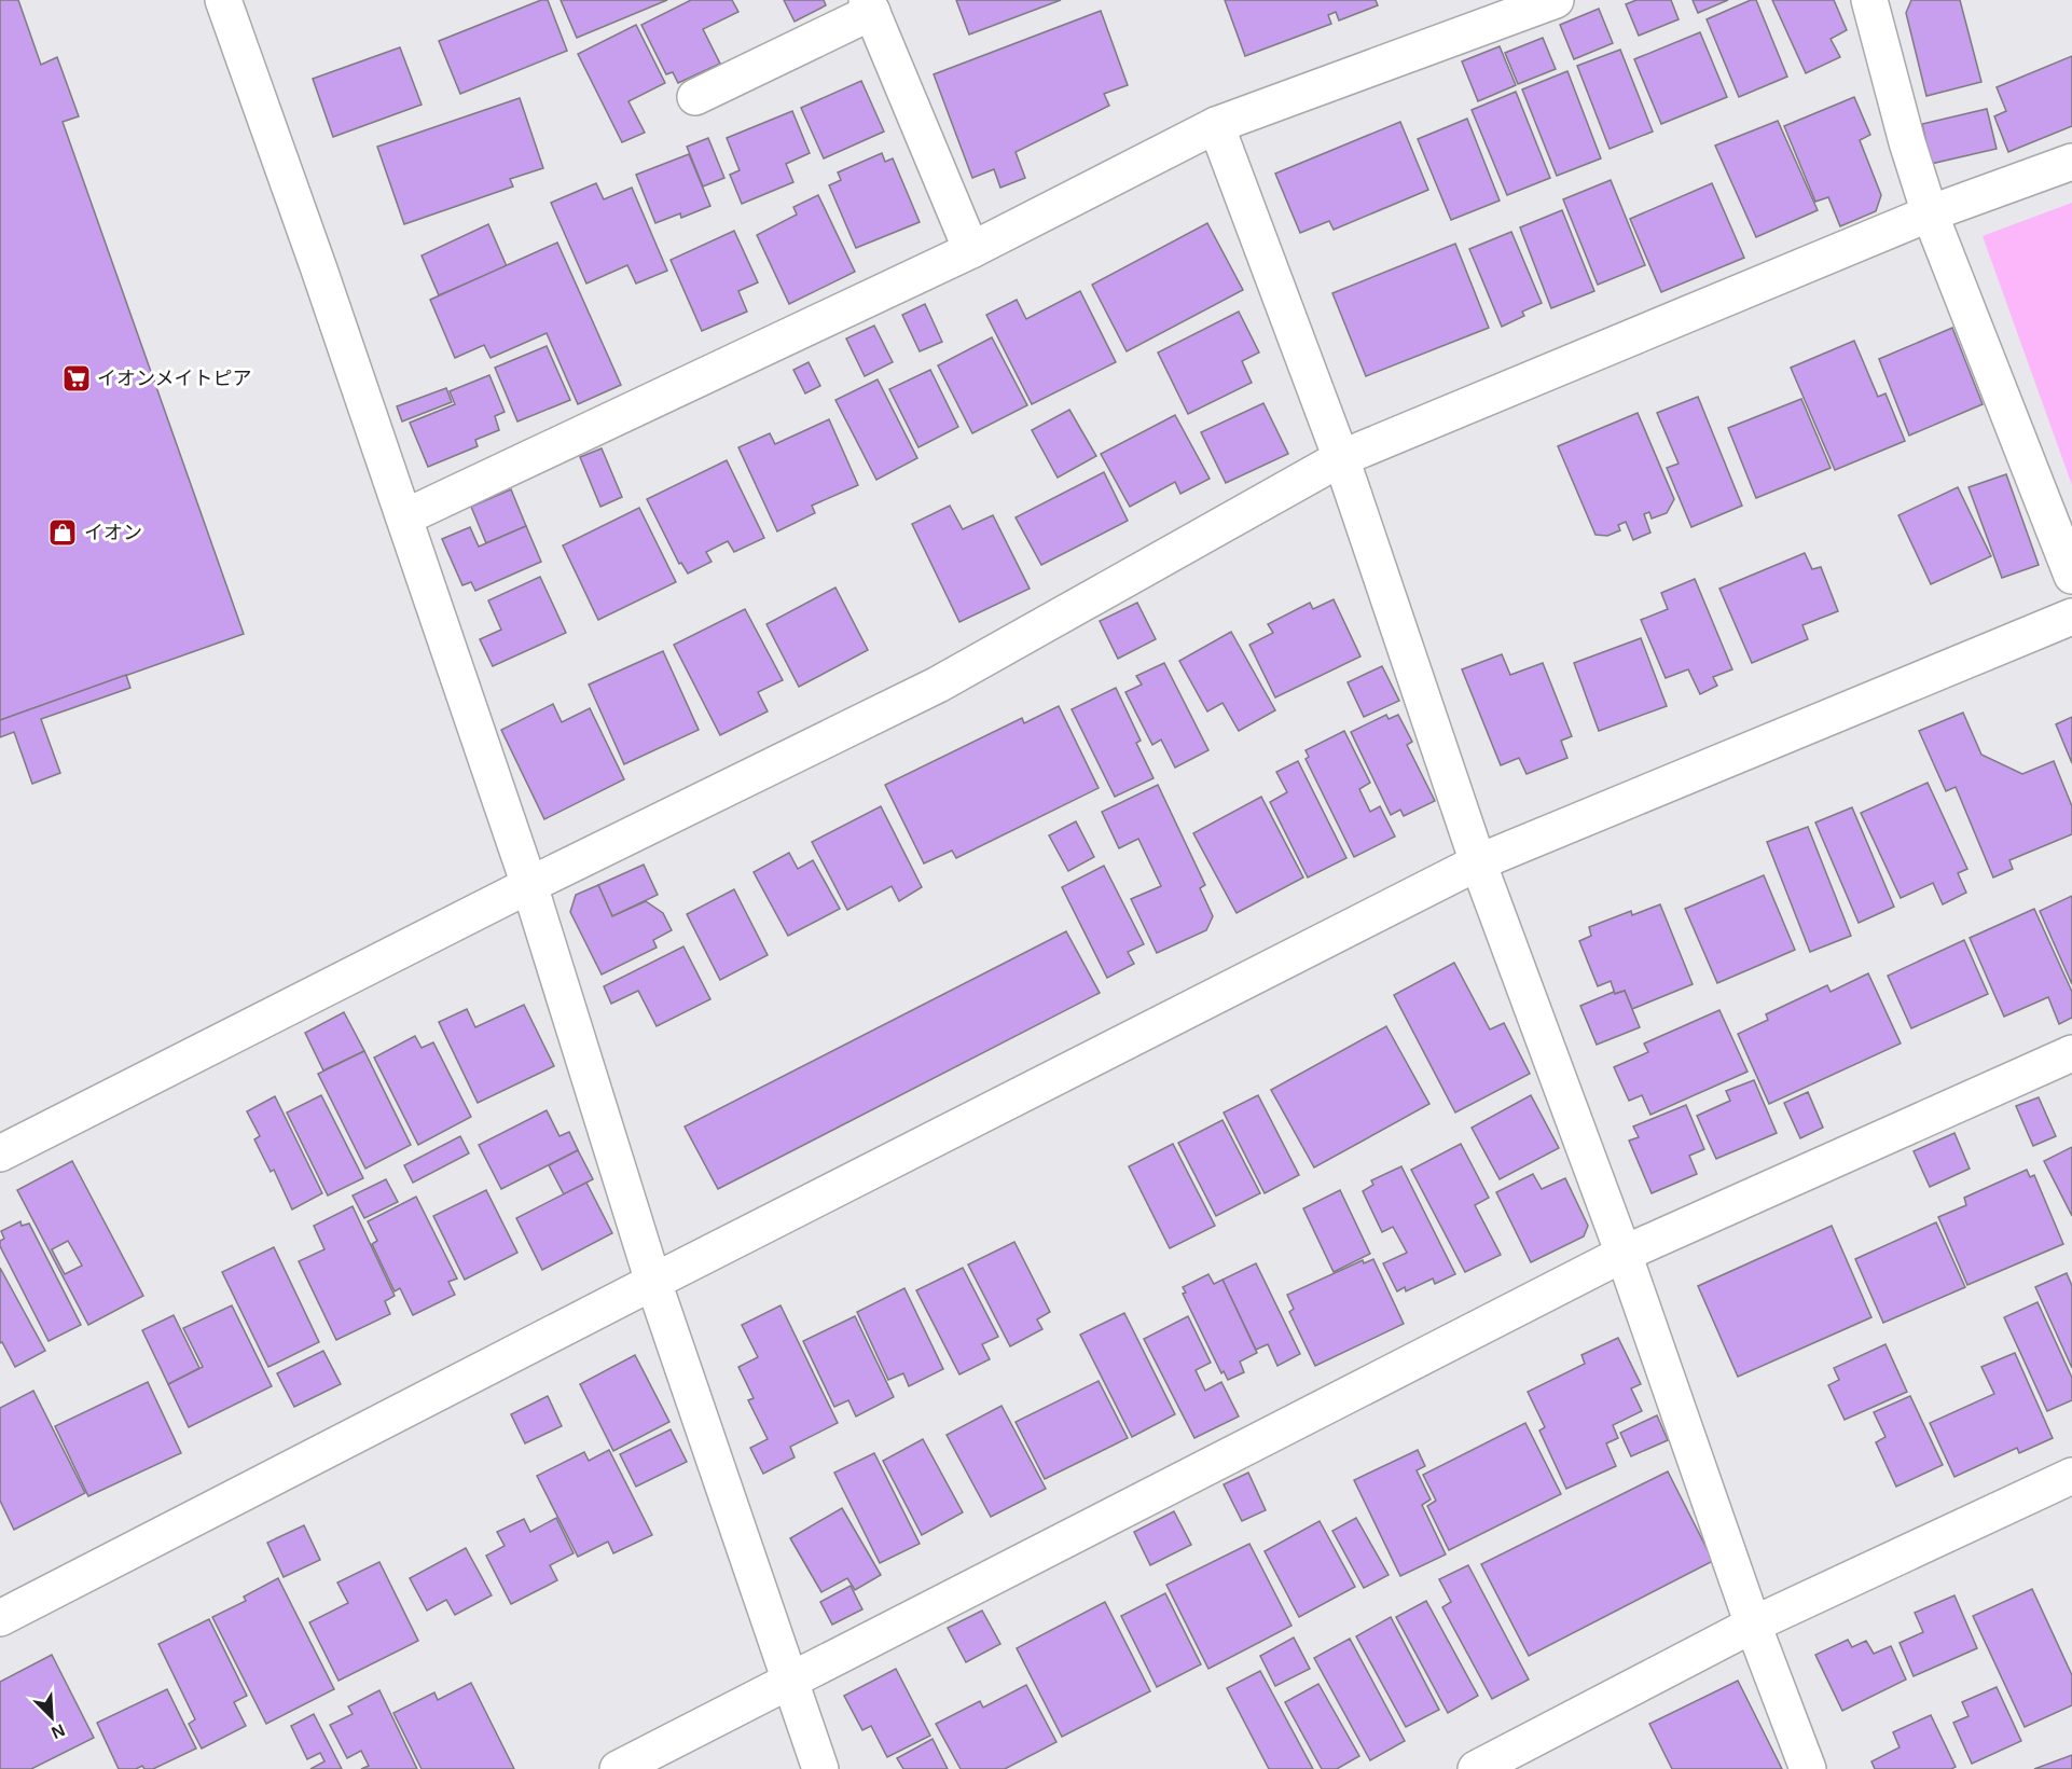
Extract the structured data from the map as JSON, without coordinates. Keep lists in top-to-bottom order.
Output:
{
  "places": {
    "supermarket": ["イオンメイトピア"],
    "shop": ["イオン"]
  },
  "north": "bottom right"
}
